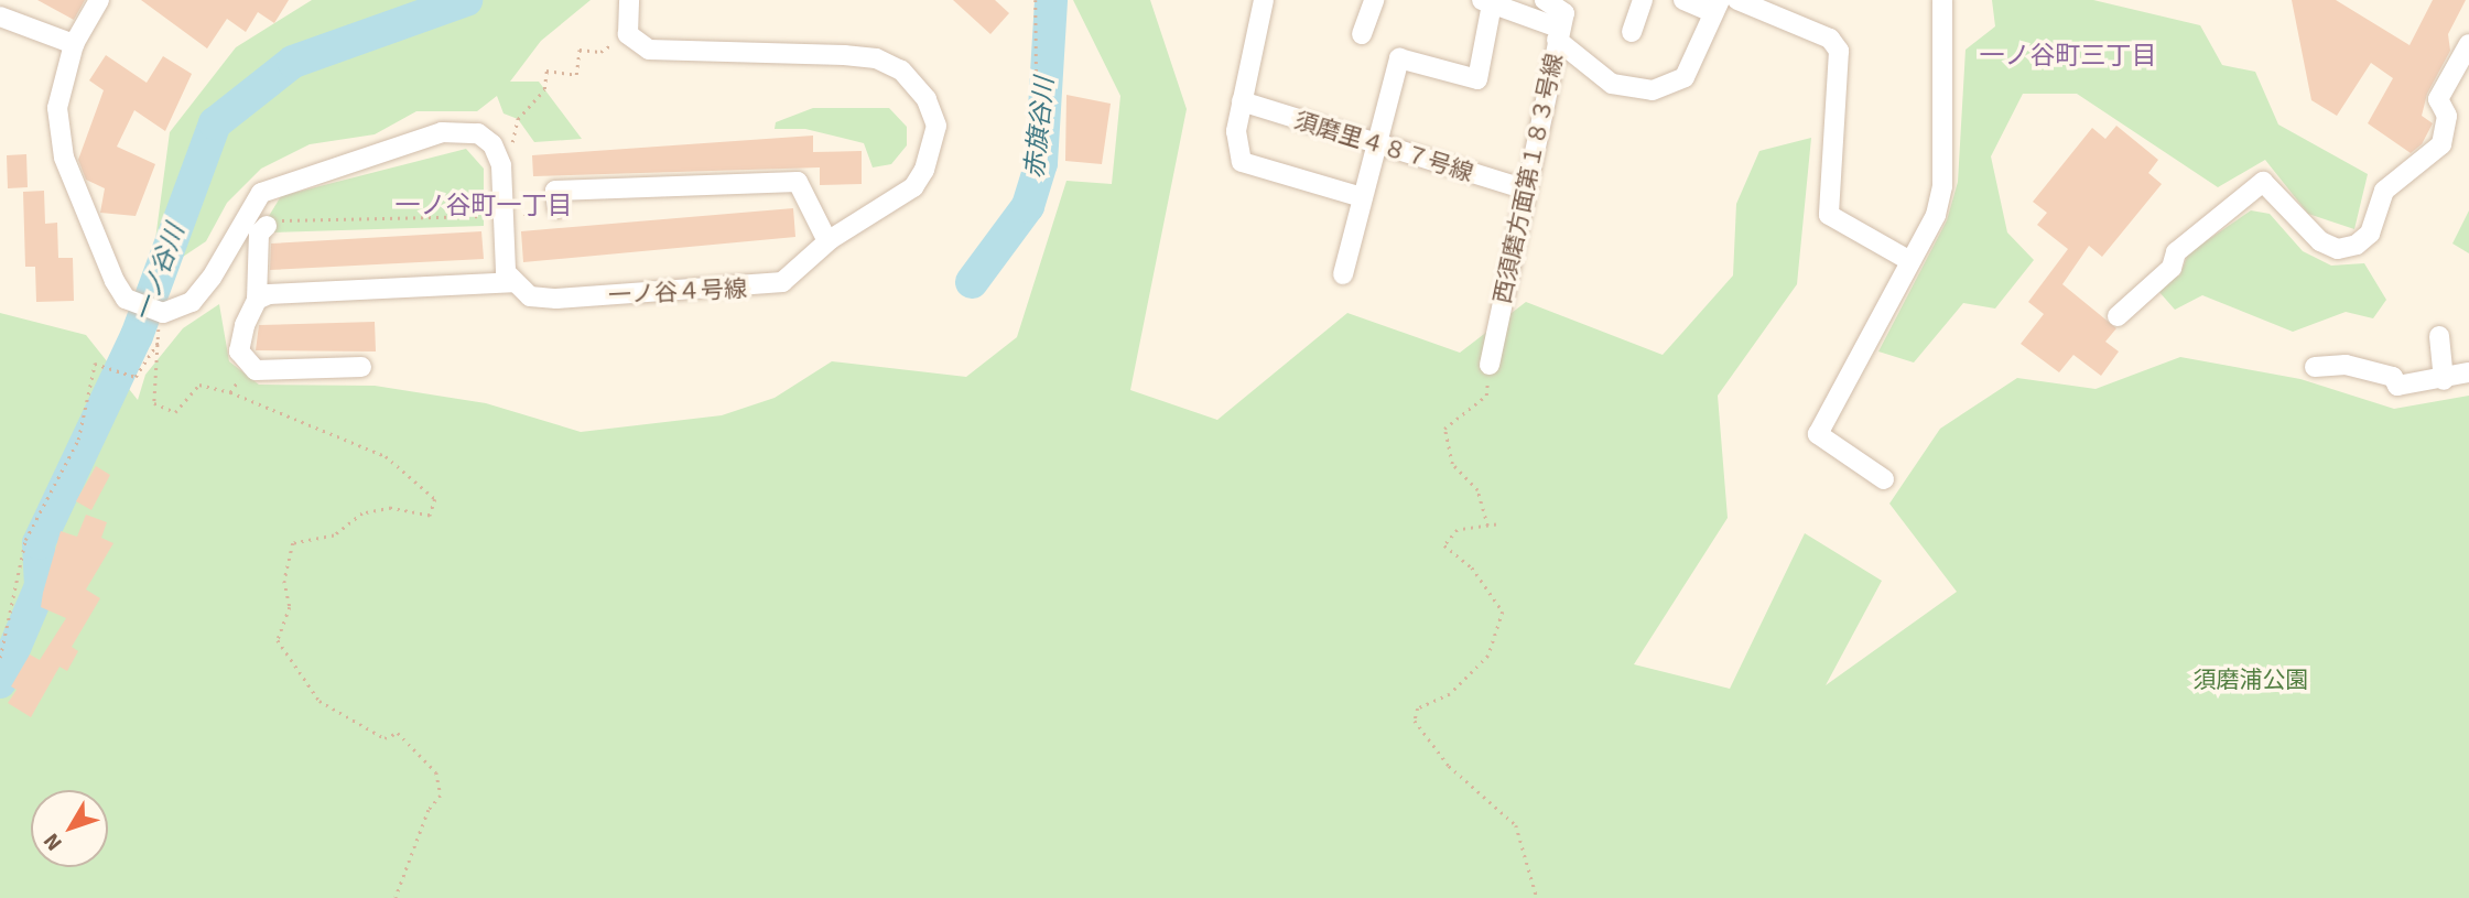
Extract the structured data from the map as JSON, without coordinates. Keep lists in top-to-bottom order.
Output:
{
  "streets": {
    "street": ["須磨里４８７号線", "西須磨方面第１８３号線", "一ノ谷４号線"]
  },
  "crossings": [
    ["須磨里４８７号線", "西須磨方面第１８３号線"]
  ],
  "districts": ["一ノ谷町三丁目", "一ノ谷町一丁目"],
  "water": ["赤旗谷川", "一ノ谷川"],
  "parks": ["須磨浦公園"],
  "north": "bottom left"
}
